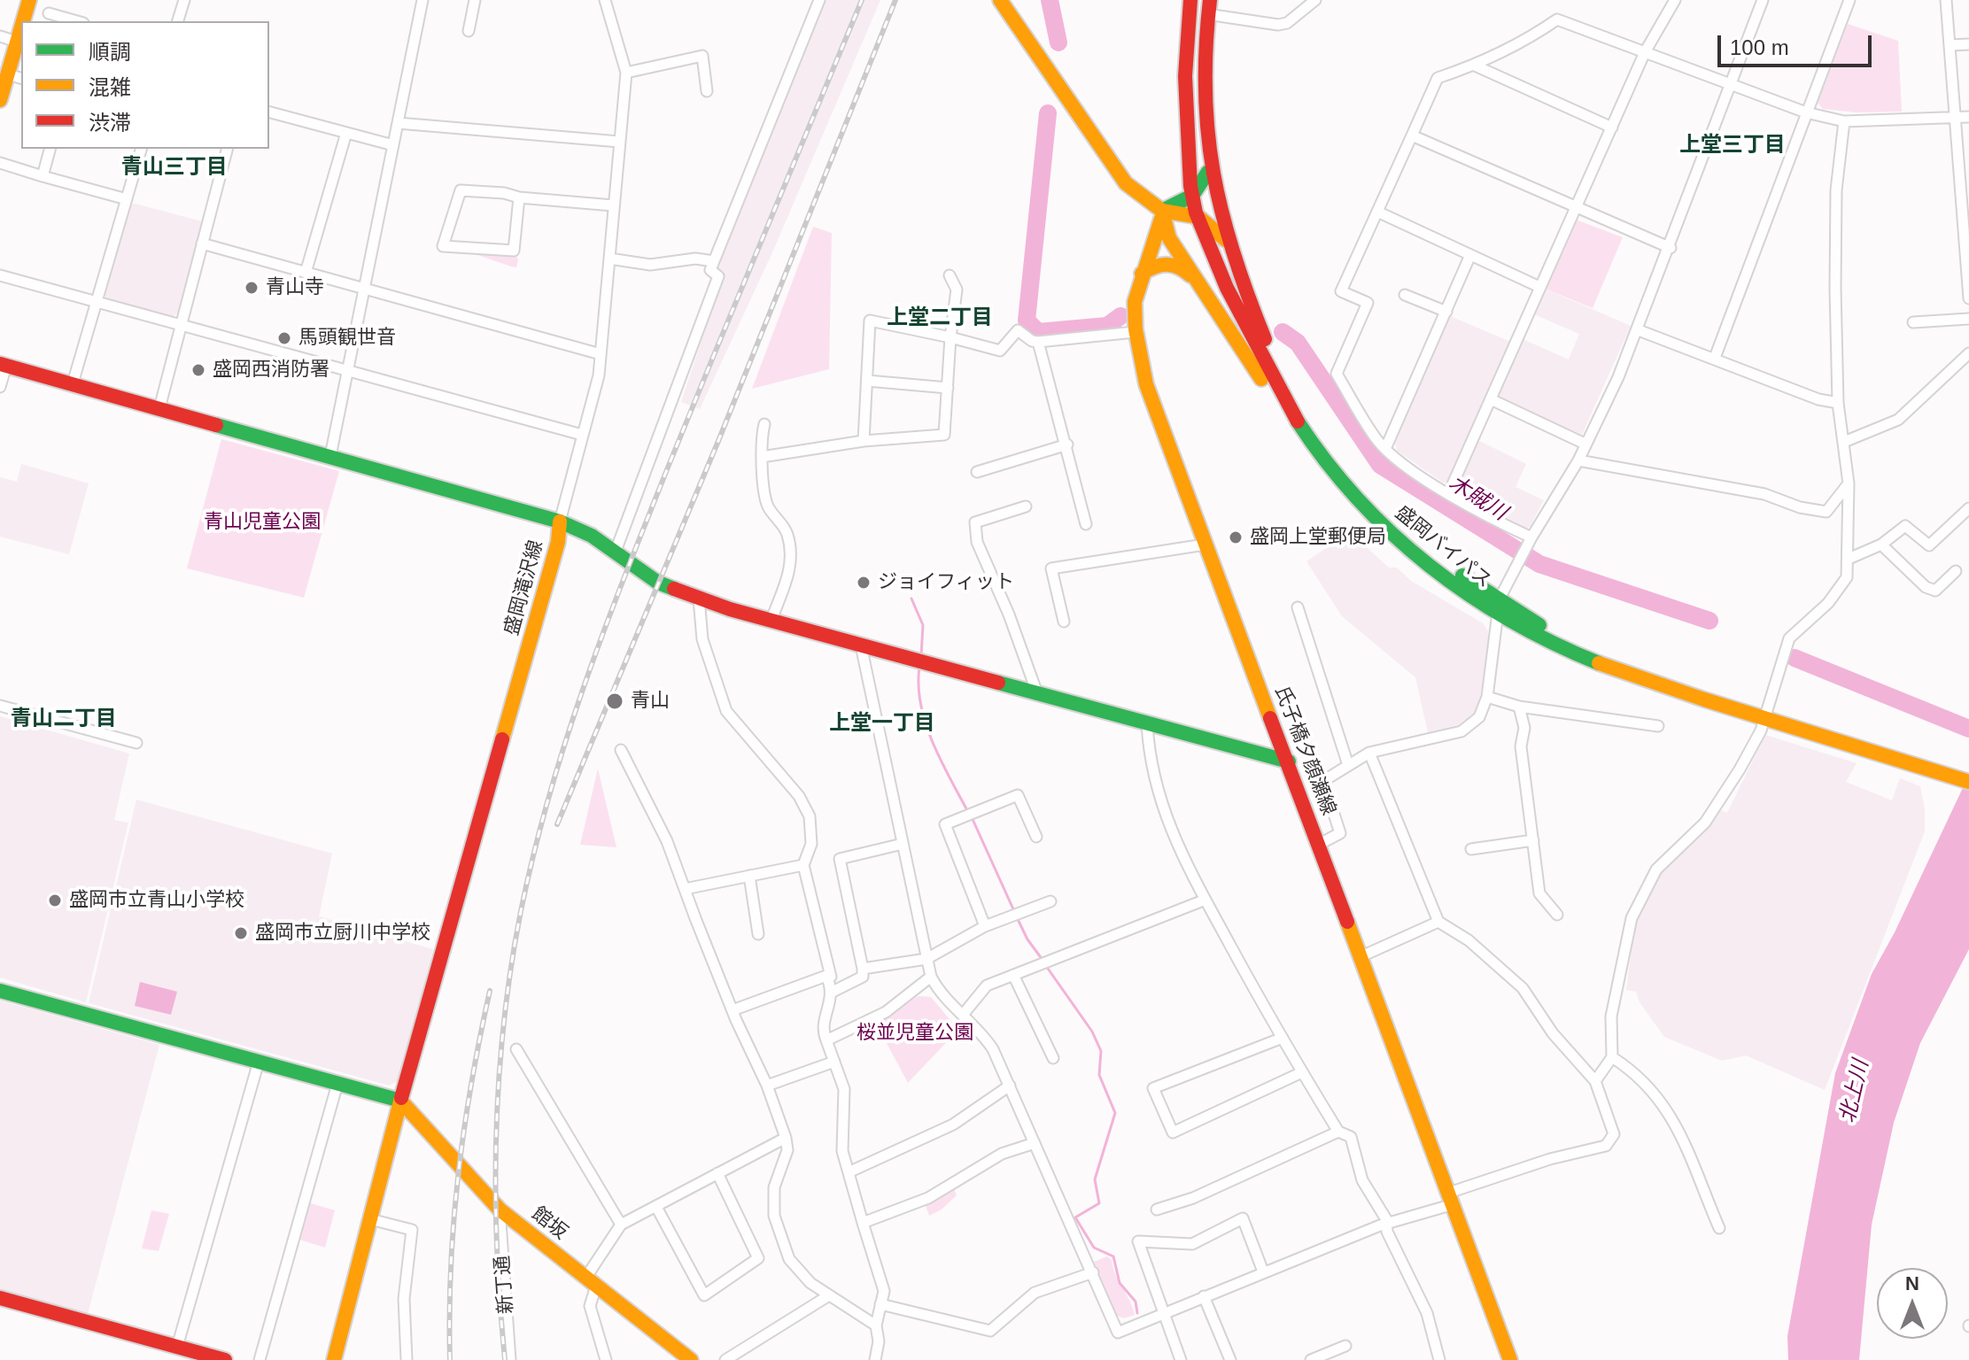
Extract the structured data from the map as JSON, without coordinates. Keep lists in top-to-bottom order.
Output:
{
  "streets": {
    "main road": [
      "盛岡バイパス",
      "盛岡滝沢線",
      "氏子橋夕顔瀬線",
      "館坂"
    ],
    "street": ["新丁通"]
  },
  "crossings": [
    ["盛岡滝沢線", "館坂"],
    ["館坂", "新丁通"]
  ],
  "districts": [
    "上堂三丁目",
    "青山三丁目",
    "上堂二丁目",
    "青山二丁目",
    "上堂一丁目"
  ],
  "water": ["木賊川", "北上川"],
  "parks": ["青山児童公園", "桜並児童公園"],
  "places": [
    "青山寺",
    "馬頭観世音",
    "盛岡西消防署",
    "盛岡上堂郵便局",
    "ジョイフィット",
    "青山",
    "盛岡市立青山小学校",
    "盛岡市立厨川中学校"
  ],
  "legend": ["順調", "混雑", "渋滞"],
  "scale_bar": "100 m",
  "north": "top"
}
